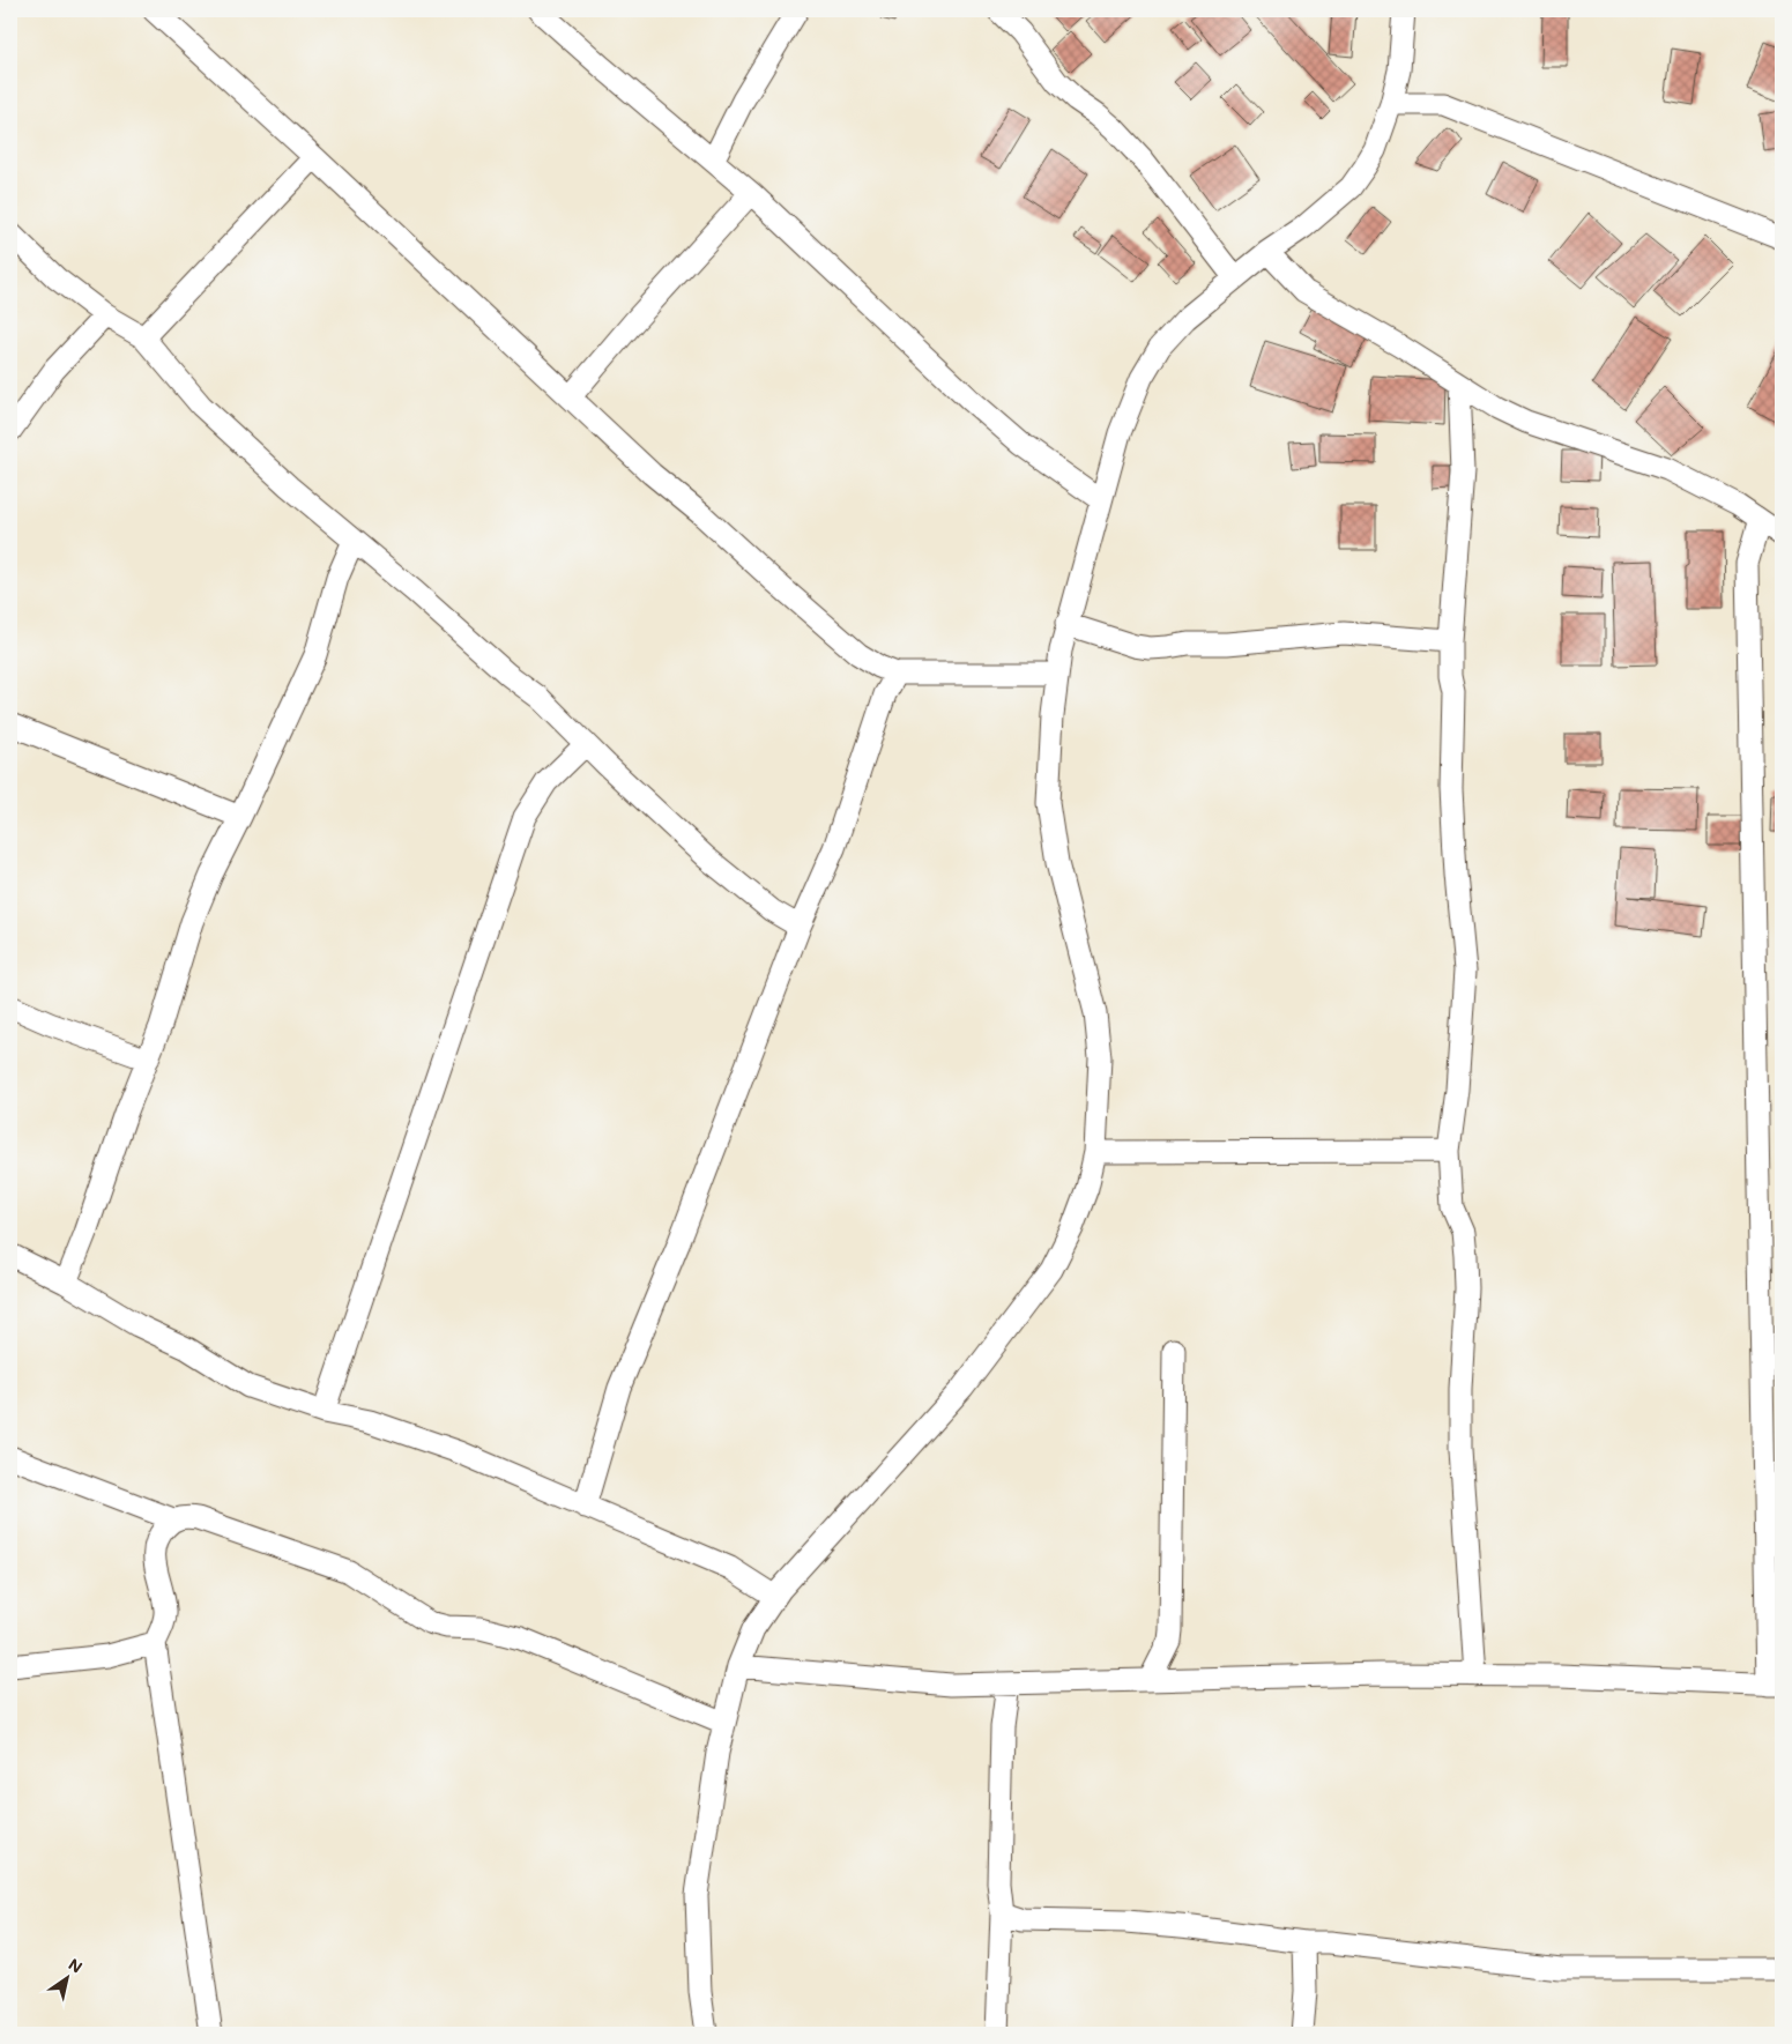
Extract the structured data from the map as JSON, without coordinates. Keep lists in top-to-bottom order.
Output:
{
  "north": "top right"
}
